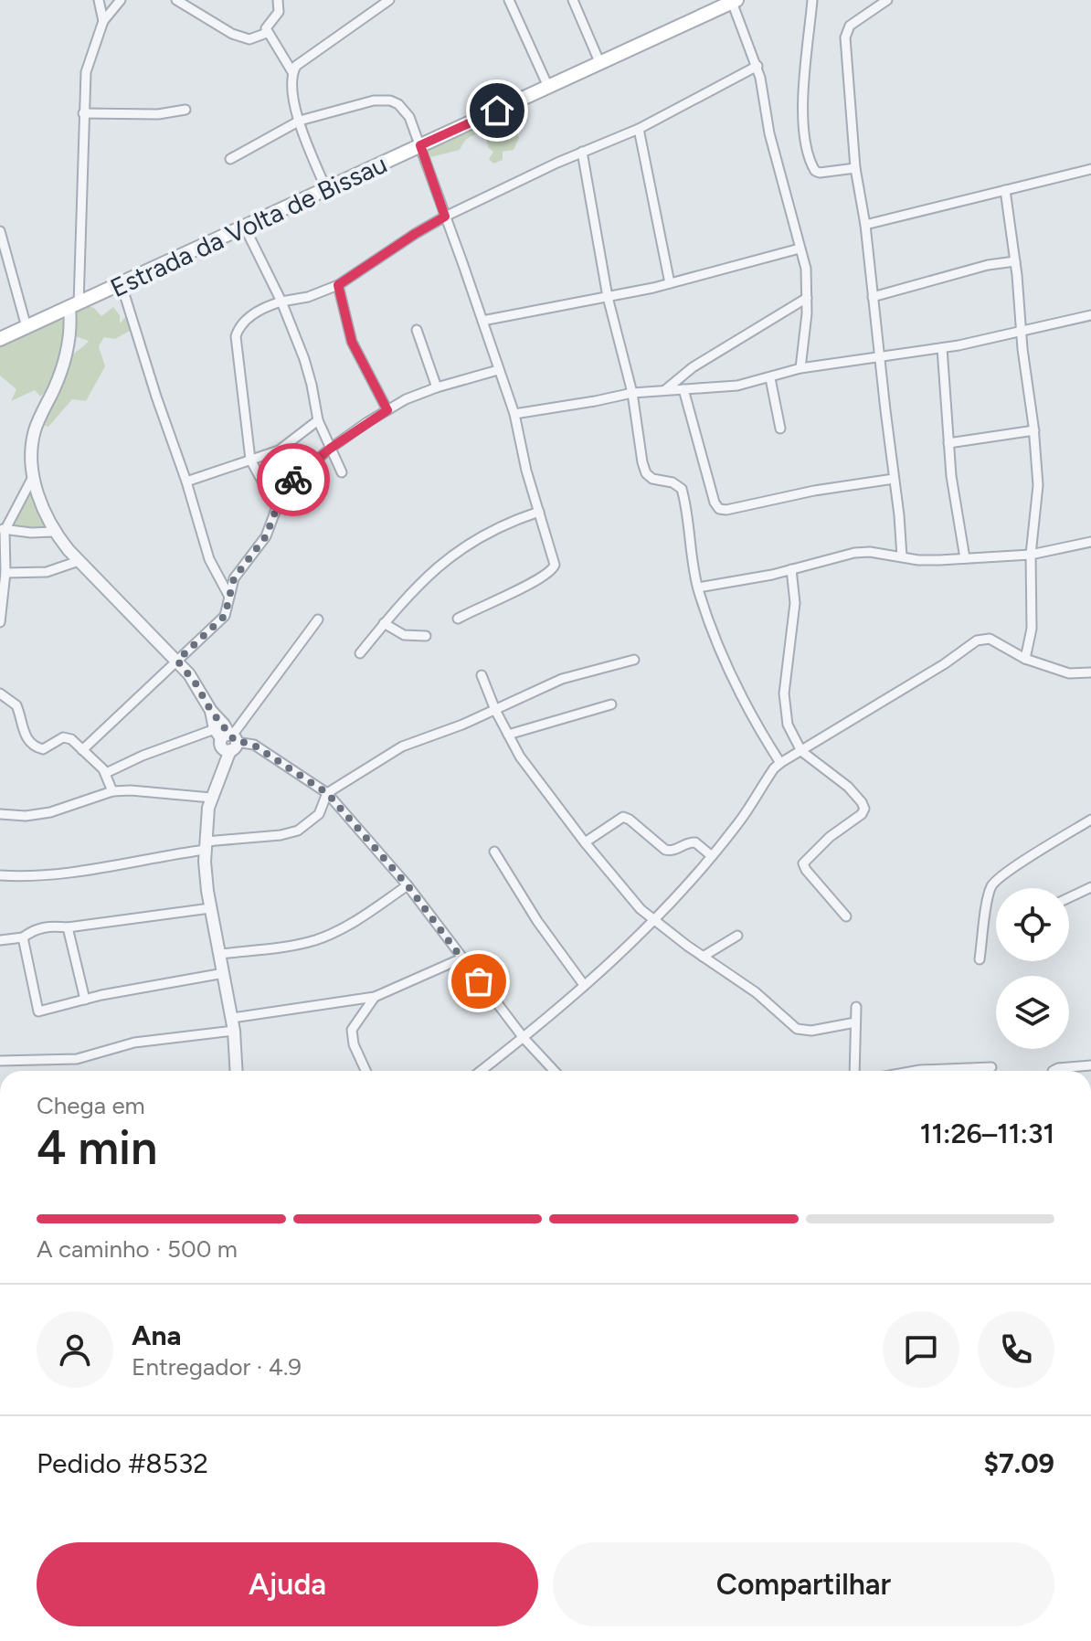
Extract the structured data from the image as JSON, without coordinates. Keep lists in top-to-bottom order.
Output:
{
  "streets": {
    "main road": ["Estrada da Volta de Bissau"]
  },
  "page": {
    "heading": ["4 min", "Chega em", "11:26–11:31"],
    "panel": [
      "Ana",
      "Entregador · 4.9",
      "Pedido #8532",
      "$7.09"
    ],
    "bar": "A caminho · 500 m",
    "buttons": ["Ajuda", "Compartilhar"]
  }
}
